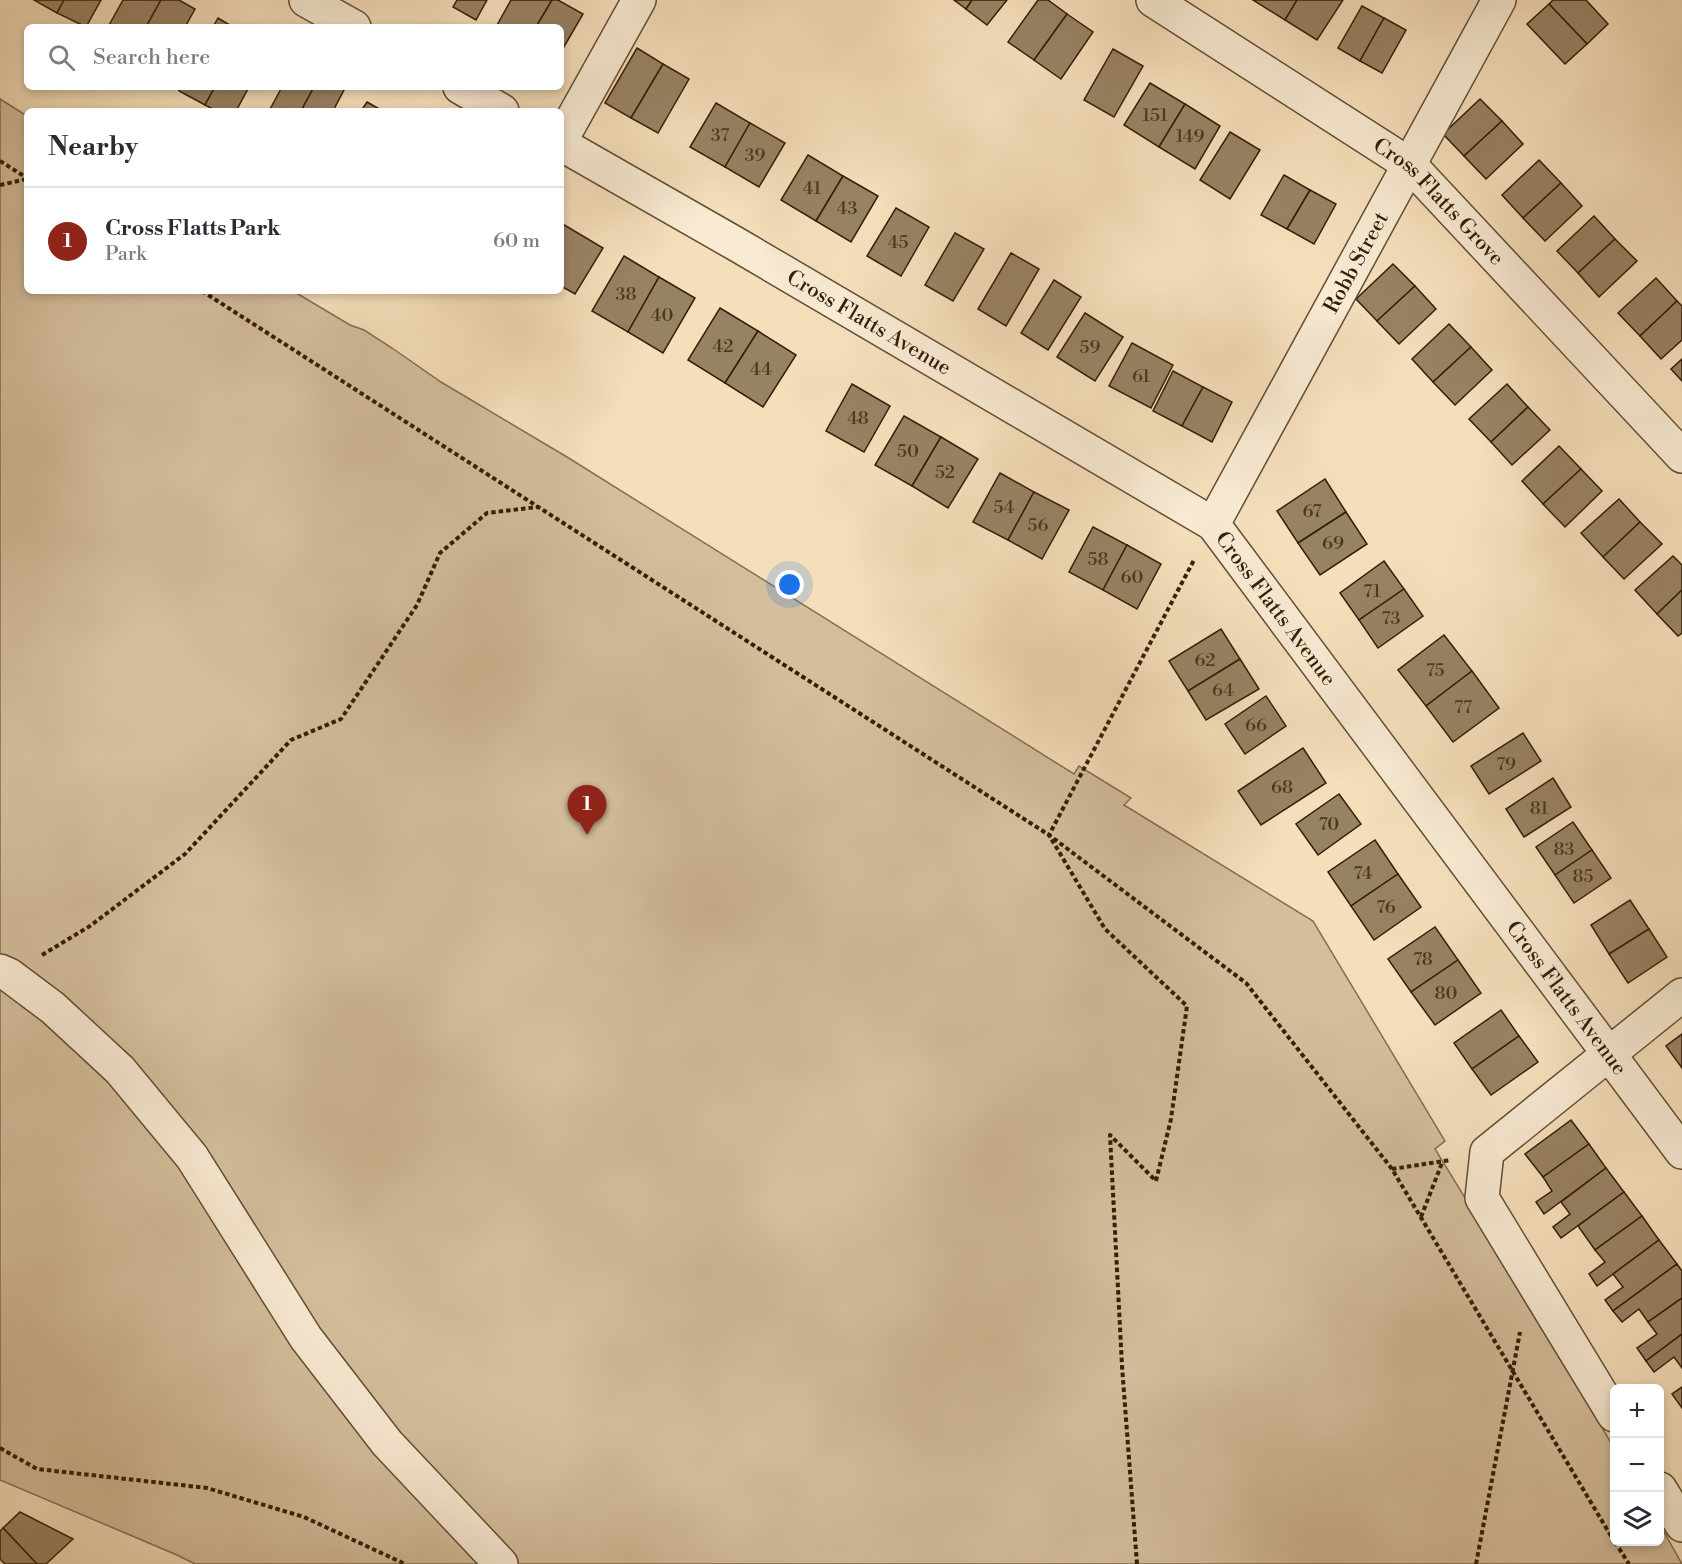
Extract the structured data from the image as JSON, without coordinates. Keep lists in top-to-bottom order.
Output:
{
  "streets": {
    "street": ["Cross Flatts Grove", "Robb Street", "Cross Flatts Avenue"]
  },
  "crossings": [
    ["Cross Flatts Grove", "Robb Street"],
    ["Robb Street", "Cross Flatts Avenue"]
  ],
  "house_numbers": [
    "151",
    "37",
    "149",
    "39",
    "41",
    "43",
    "45",
    "38",
    "40",
    "42",
    "59",
    "44",
    "61",
    "48",
    "50",
    "52",
    "54",
    "67",
    "56",
    "69",
    "58",
    "60",
    "71",
    "73",
    "62",
    "75",
    "64",
    "77",
    "66",
    "79",
    "68",
    "81",
    "70",
    "83",
    "74",
    "85",
    "76",
    "78",
    "80"
  ],
  "page": {
    "search": "Search here",
    "heading": "Nearby",
    "list": [
      {
        "mark": "1",
        "name": "Cross Flatts Park",
        "note": "Park",
        "value": "60 m"
      }
    ],
    "pins": "1",
    "map_buttons": ["+", "−"]
  }
}
